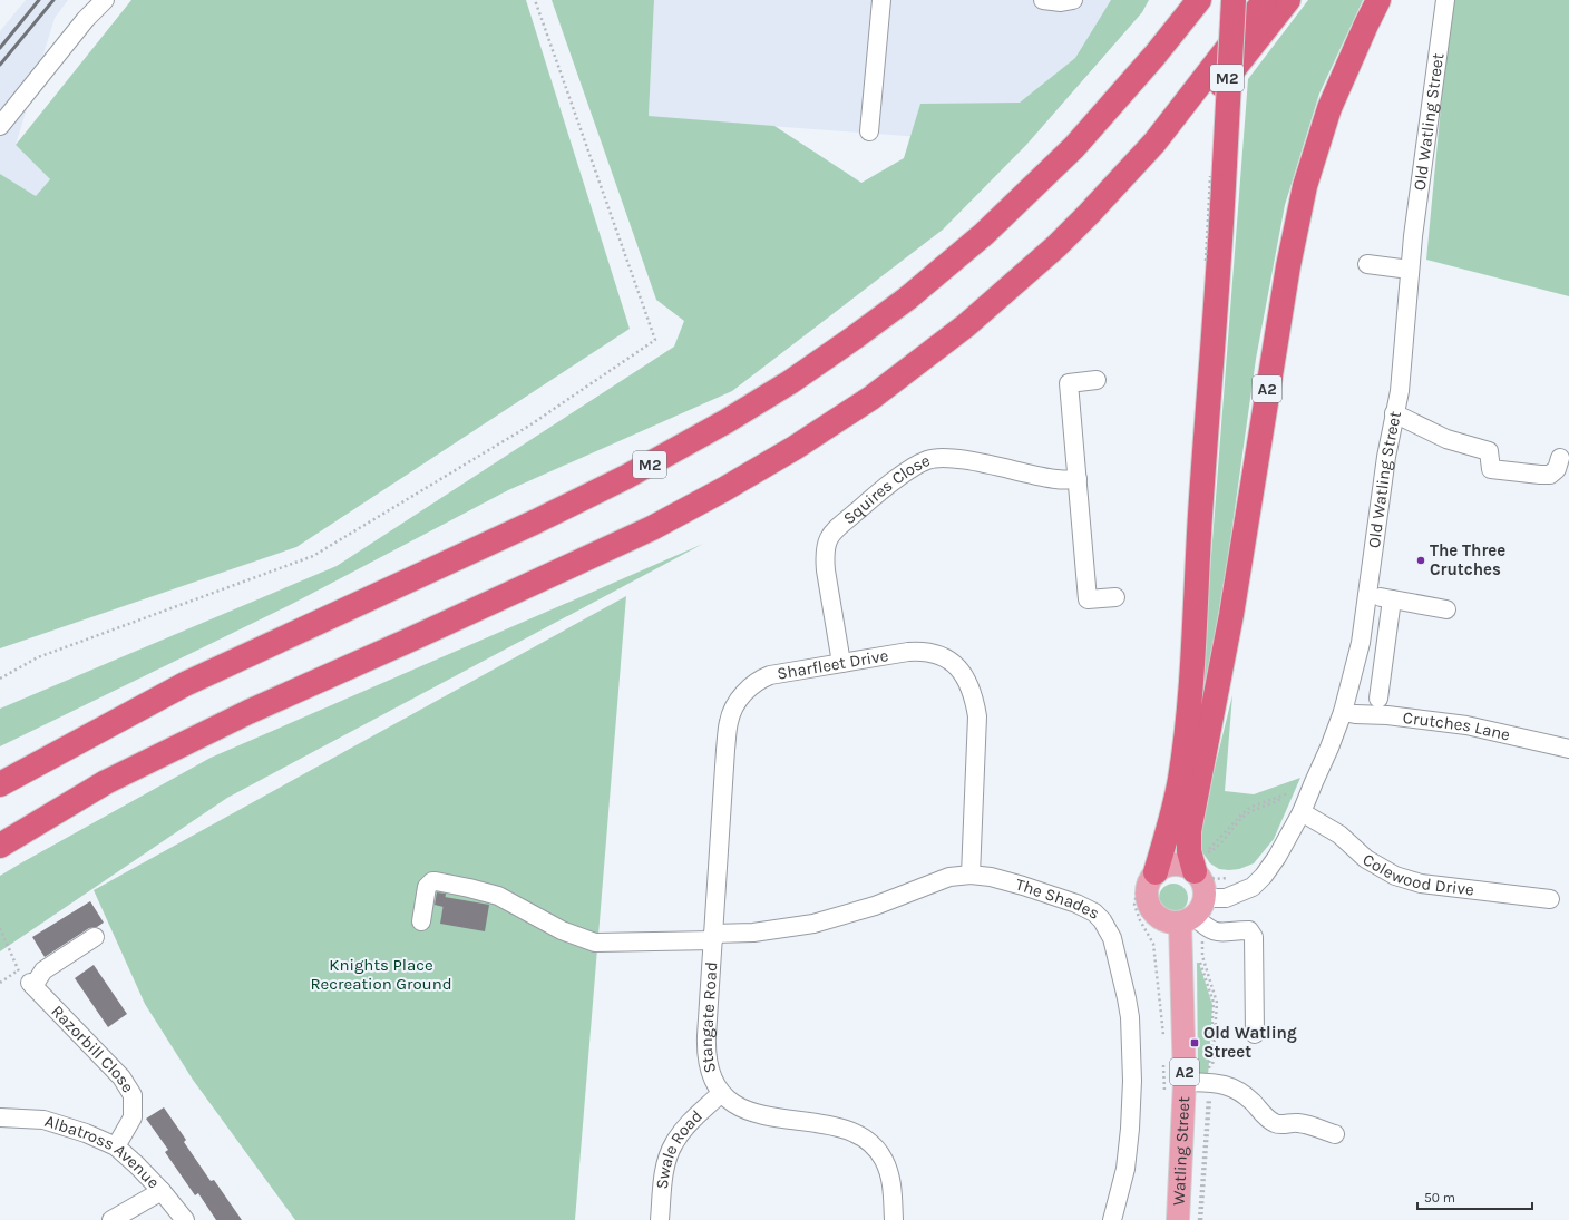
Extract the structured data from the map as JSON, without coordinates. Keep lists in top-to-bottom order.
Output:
{
  "streets": {
    "highway": ["M2", "A2"],
    "main road": ["Watling Street"],
    "street": [
      "Old Watling Street",
      "Squires Close",
      "Sharfleet Drive",
      "Crutches Lane",
      "Colewood Drive",
      "The Shades",
      "Stangate Road",
      "Razorbill Close",
      "Swale Road",
      "Albatross Avenue"
    ]
  },
  "crossings": [
    ["Old Watling Street", "Crutches Lane"],
    ["Old Watling Street", "Colewood Drive"],
    ["Squires Close", "Sharfleet Drive"],
    ["Sharfleet Drive", "The Shades"],
    ["Sharfleet Drive", "Stangate Road"],
    ["The Shades", "Stangate Road"],
    ["Stangate Road", "Swale Road"],
    ["Razorbill Close", "Albatross Avenue"]
  ],
  "parks": ["Knights Place Recreation Ground"],
  "places": {
    "other": ["The Three Crutches"],
    "transit": ["Old Watling Street"]
  },
  "scale_bar": "50 m"
}
